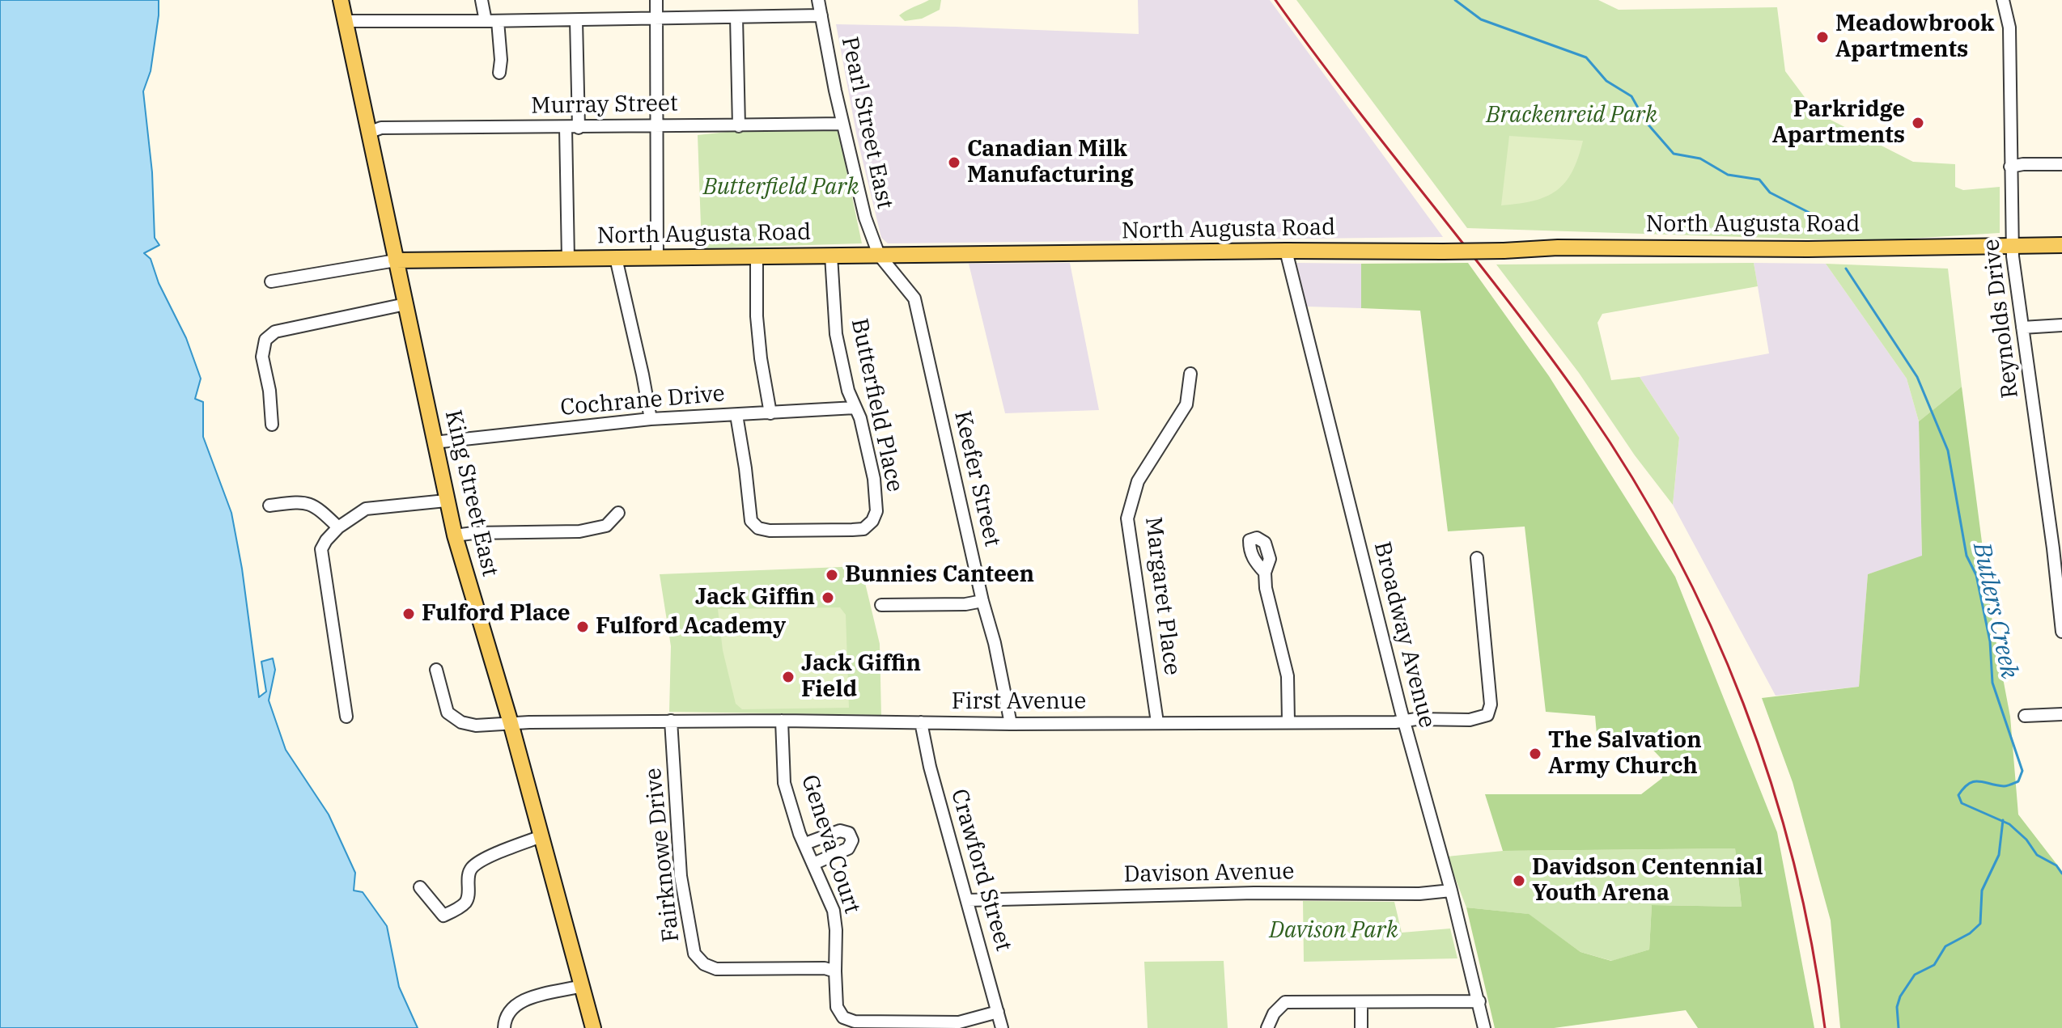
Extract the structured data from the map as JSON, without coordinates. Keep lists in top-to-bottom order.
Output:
{
  "streets": {
    "main road": ["North Augusta Road", "King Street East"],
    "street": [
      "Murray Street",
      "Pearl Street East",
      "Reynolds Drive",
      "Cochrane Drive",
      "Butterfield Place",
      "Keefer Street",
      "Margaret Place",
      "Broadway Avenue",
      "First Avenue",
      "Geneva Court",
      "Fairknowe Drive",
      "Crawford Street",
      "Davison Avenue"
    ]
  },
  "crossings": [
    ["Murray Street", "Pearl Street East"],
    ["Murray Street", "King Street East"],
    ["Pearl Street East", "North Augusta Road"],
    ["Pearl Street East", "Keefer Street"],
    ["North Augusta Road", "Reynolds Drive"],
    ["North Augusta Road", "Butterfield Place"],
    ["North Augusta Road", "Keefer Street"],
    ["North Augusta Road", "King Street East"],
    ["North Augusta Road", "Broadway Avenue"],
    ["Cochrane Drive", "Butterfield Place"],
    ["Cochrane Drive", "King Street East"],
    ["Keefer Street", "First Avenue"],
    ["King Street East", "First Avenue"],
    ["Margaret Place", "First Avenue"],
    ["Broadway Avenue", "First Avenue"],
    ["Broadway Avenue", "Davison Avenue"],
    ["First Avenue", "Geneva Court"],
    ["First Avenue", "Fairknowe Drive"],
    ["First Avenue", "Crawford Street"],
    ["Geneva Court", "Fairknowe Drive"],
    ["Geneva Court", "Crawford Street"],
    ["Crawford Street", "Davison Avenue"]
  ],
  "water": ["Butlers Creek"],
  "parks": ["Brackenreid Park", "Butterfield Park", "Davison Park"],
  "places": [
    "Meadowbrook Apartments",
    "Parkridge Apartments",
    "Canadian Milk Manufacturing",
    "Bunnies Canteen",
    "Jack Giffin",
    "Fulford Place",
    "Fulford Academy",
    "Jack Giffin Field",
    "The Salvation Army Church",
    "Davidson Centennial Youth Arena"
  ]
}
